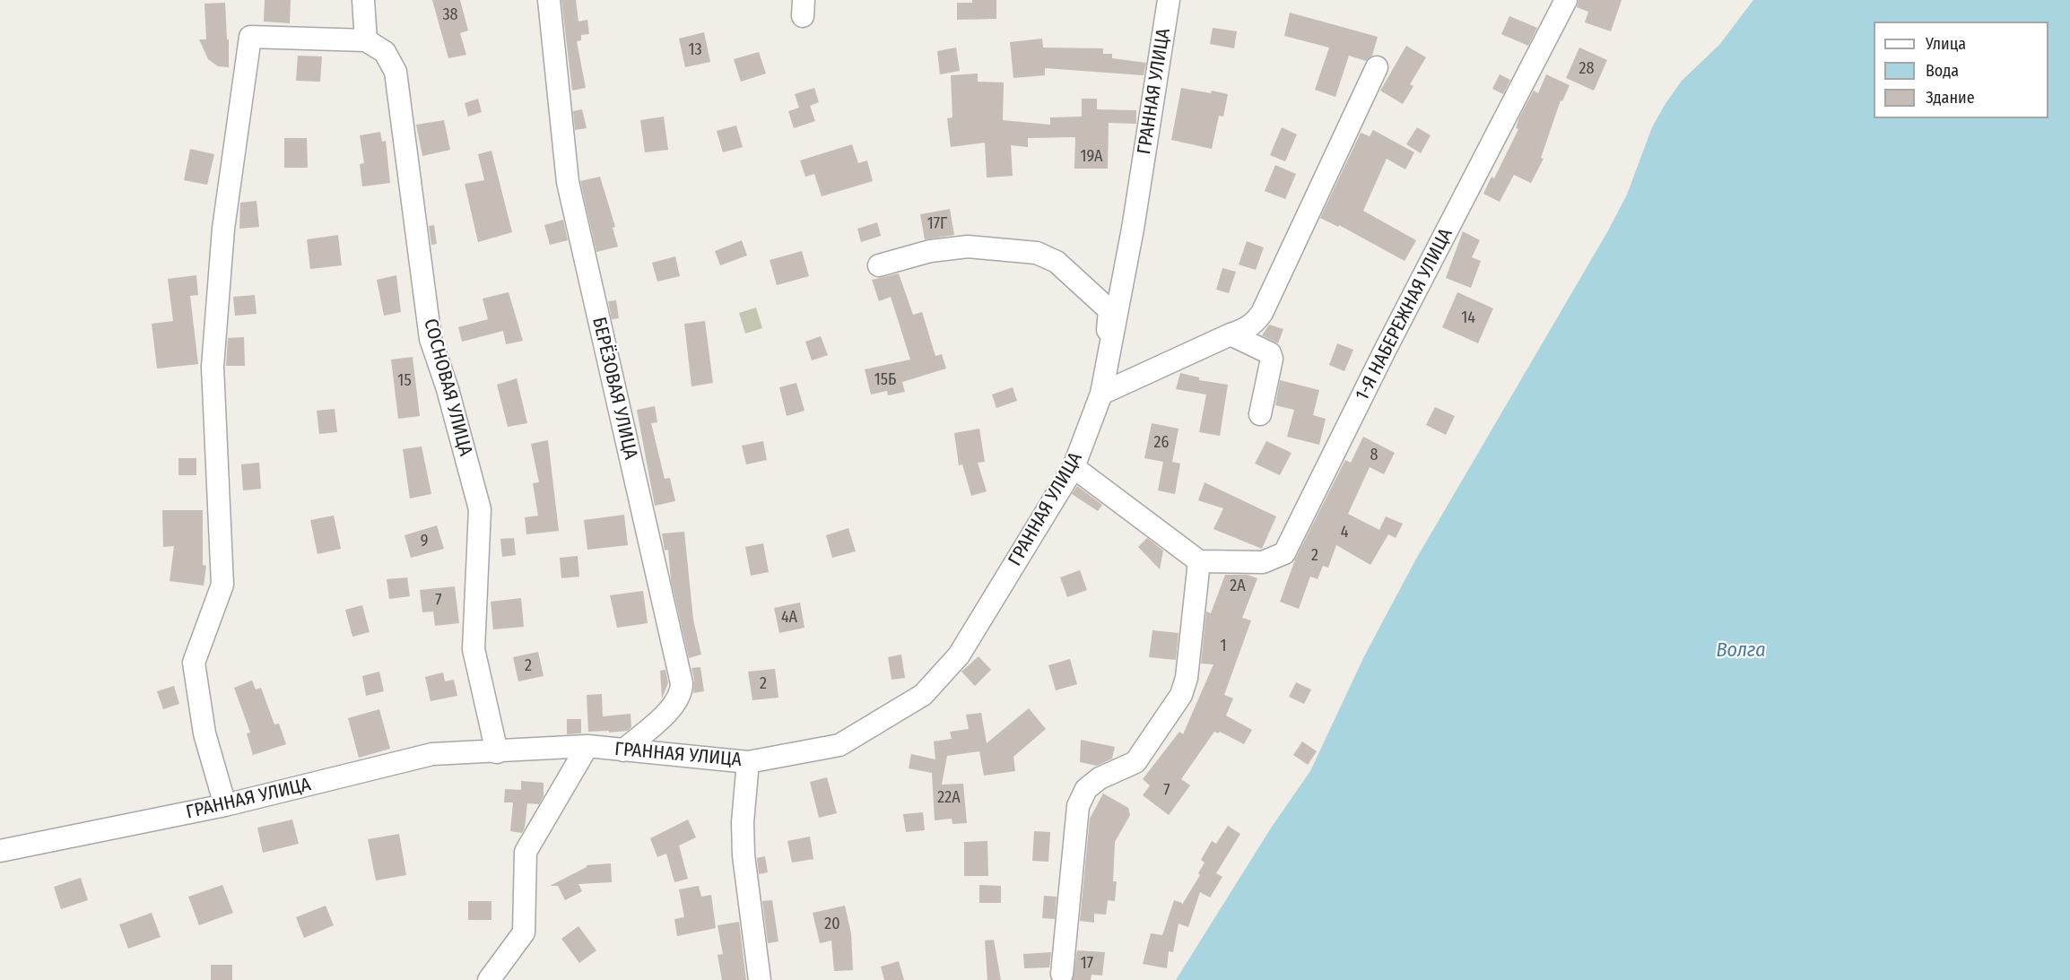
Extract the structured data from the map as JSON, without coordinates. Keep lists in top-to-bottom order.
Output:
{
  "streets": {
    "street": [
      "ГРАННАЯ УЛИЦА",
      "1-Я НАБЕРЕЖНАЯ УЛИЦА",
      "СОСНОВАЯ УЛИЦА",
      "БЕРЁЗОВАЯ УЛИЦА"
    ]
  },
  "crossings": [
    ["ГРАННАЯ УЛИЦА", "СОСНОВАЯ УЛИЦА"],
    ["ГРАННАЯ УЛИЦА", "БЕРЁЗОВАЯ УЛИЦА"]
  ],
  "water": ["Волга"],
  "house_numbers": [
    "38",
    "13",
    "28",
    "19А",
    "17Г",
    "14",
    "15Б",
    "15",
    "26",
    "8",
    "4",
    "9",
    "2",
    "2А",
    "7",
    "4А",
    "1",
    "2",
    "2",
    "7",
    "22А",
    "20",
    "17"
  ],
  "legend": ["Улица", "Вода", "Здание"]
}
